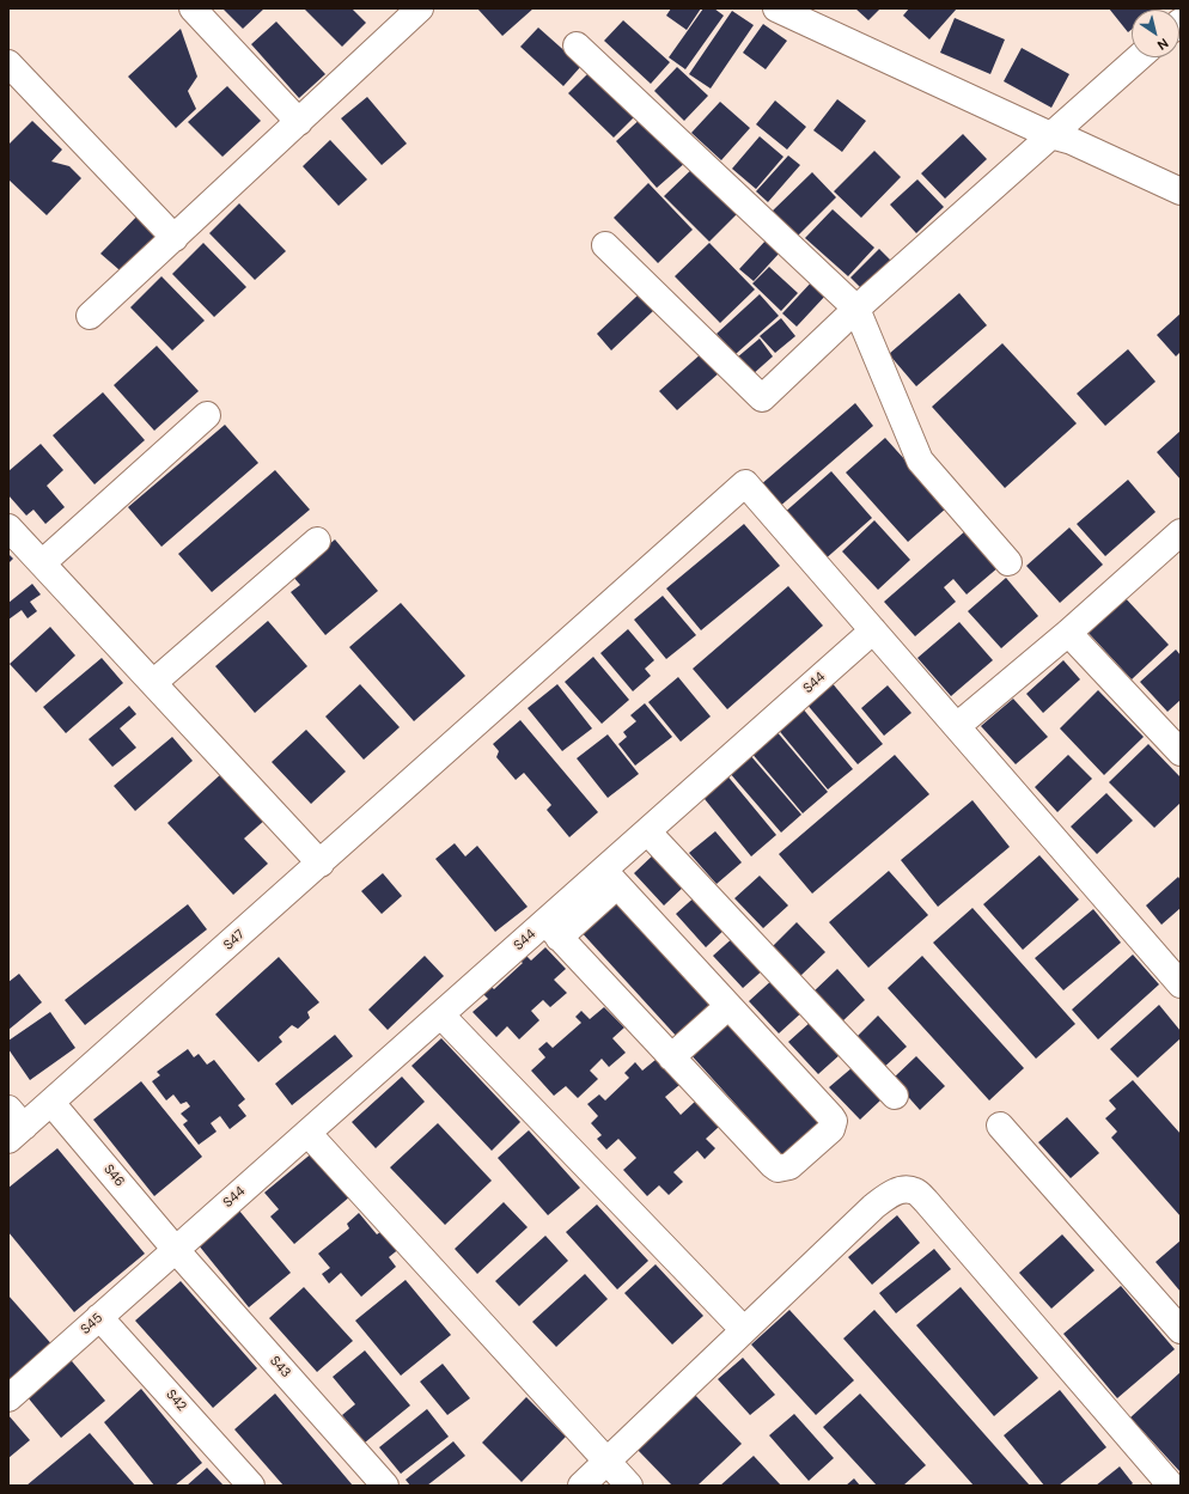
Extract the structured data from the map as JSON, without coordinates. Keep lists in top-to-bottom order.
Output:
{
  "streets": {
    "street": [
      "S44",
      "S47",
      "S46",
      "S45",
      "S43",
      "S42"
    ]
  },
  "crossings": [
    ["S44", "S47"],
    ["S44", "S46"],
    ["S44", "S45"],
    ["S44", "S43"],
    ["S47", "S46"],
    ["S46", "S45"],
    ["S46", "S43"],
    ["S45", "S43"],
    ["S45", "S42"]
  ],
  "north": "bottom right"
}
